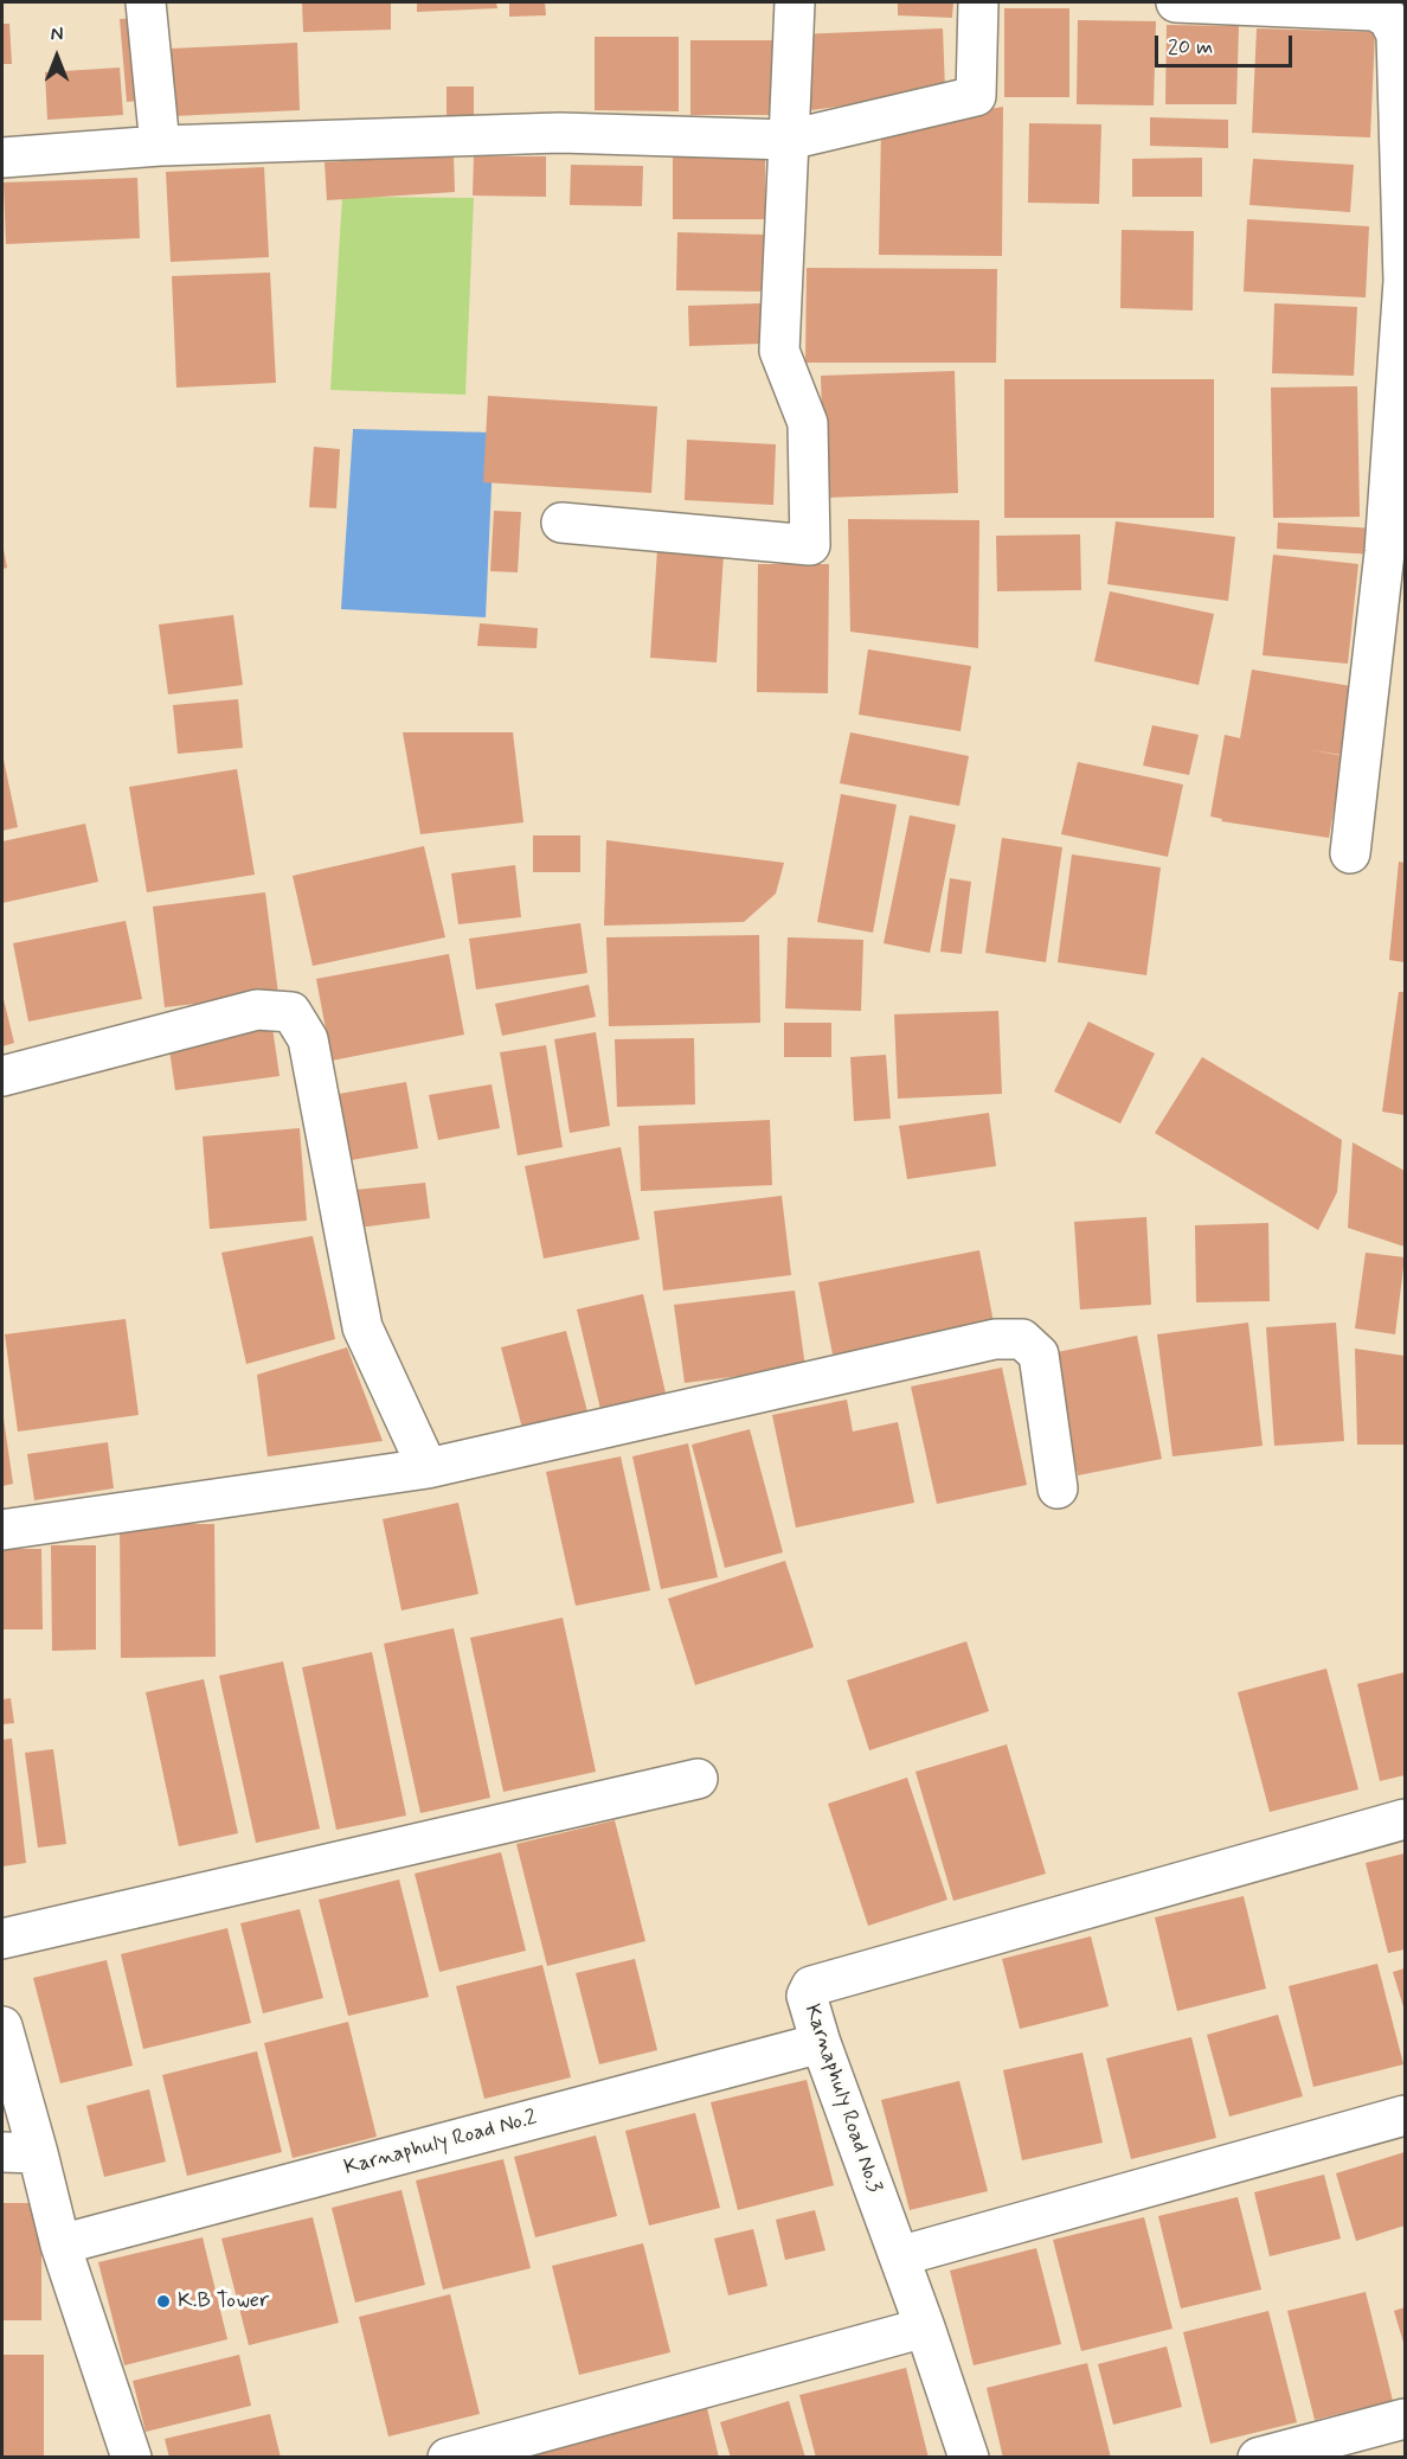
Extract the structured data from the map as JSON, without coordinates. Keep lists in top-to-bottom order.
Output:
{
  "streets": {
    "street": ["Karnaphuly Road No.3", "Karnaphuly Road No.2"]
  },
  "crossings": [
    ["Karnaphuly Road No.3", "Karnaphuly Road No.2"]
  ],
  "places": ["K.B Tower"],
  "scale_bar": "20 m",
  "north": "top"
}
